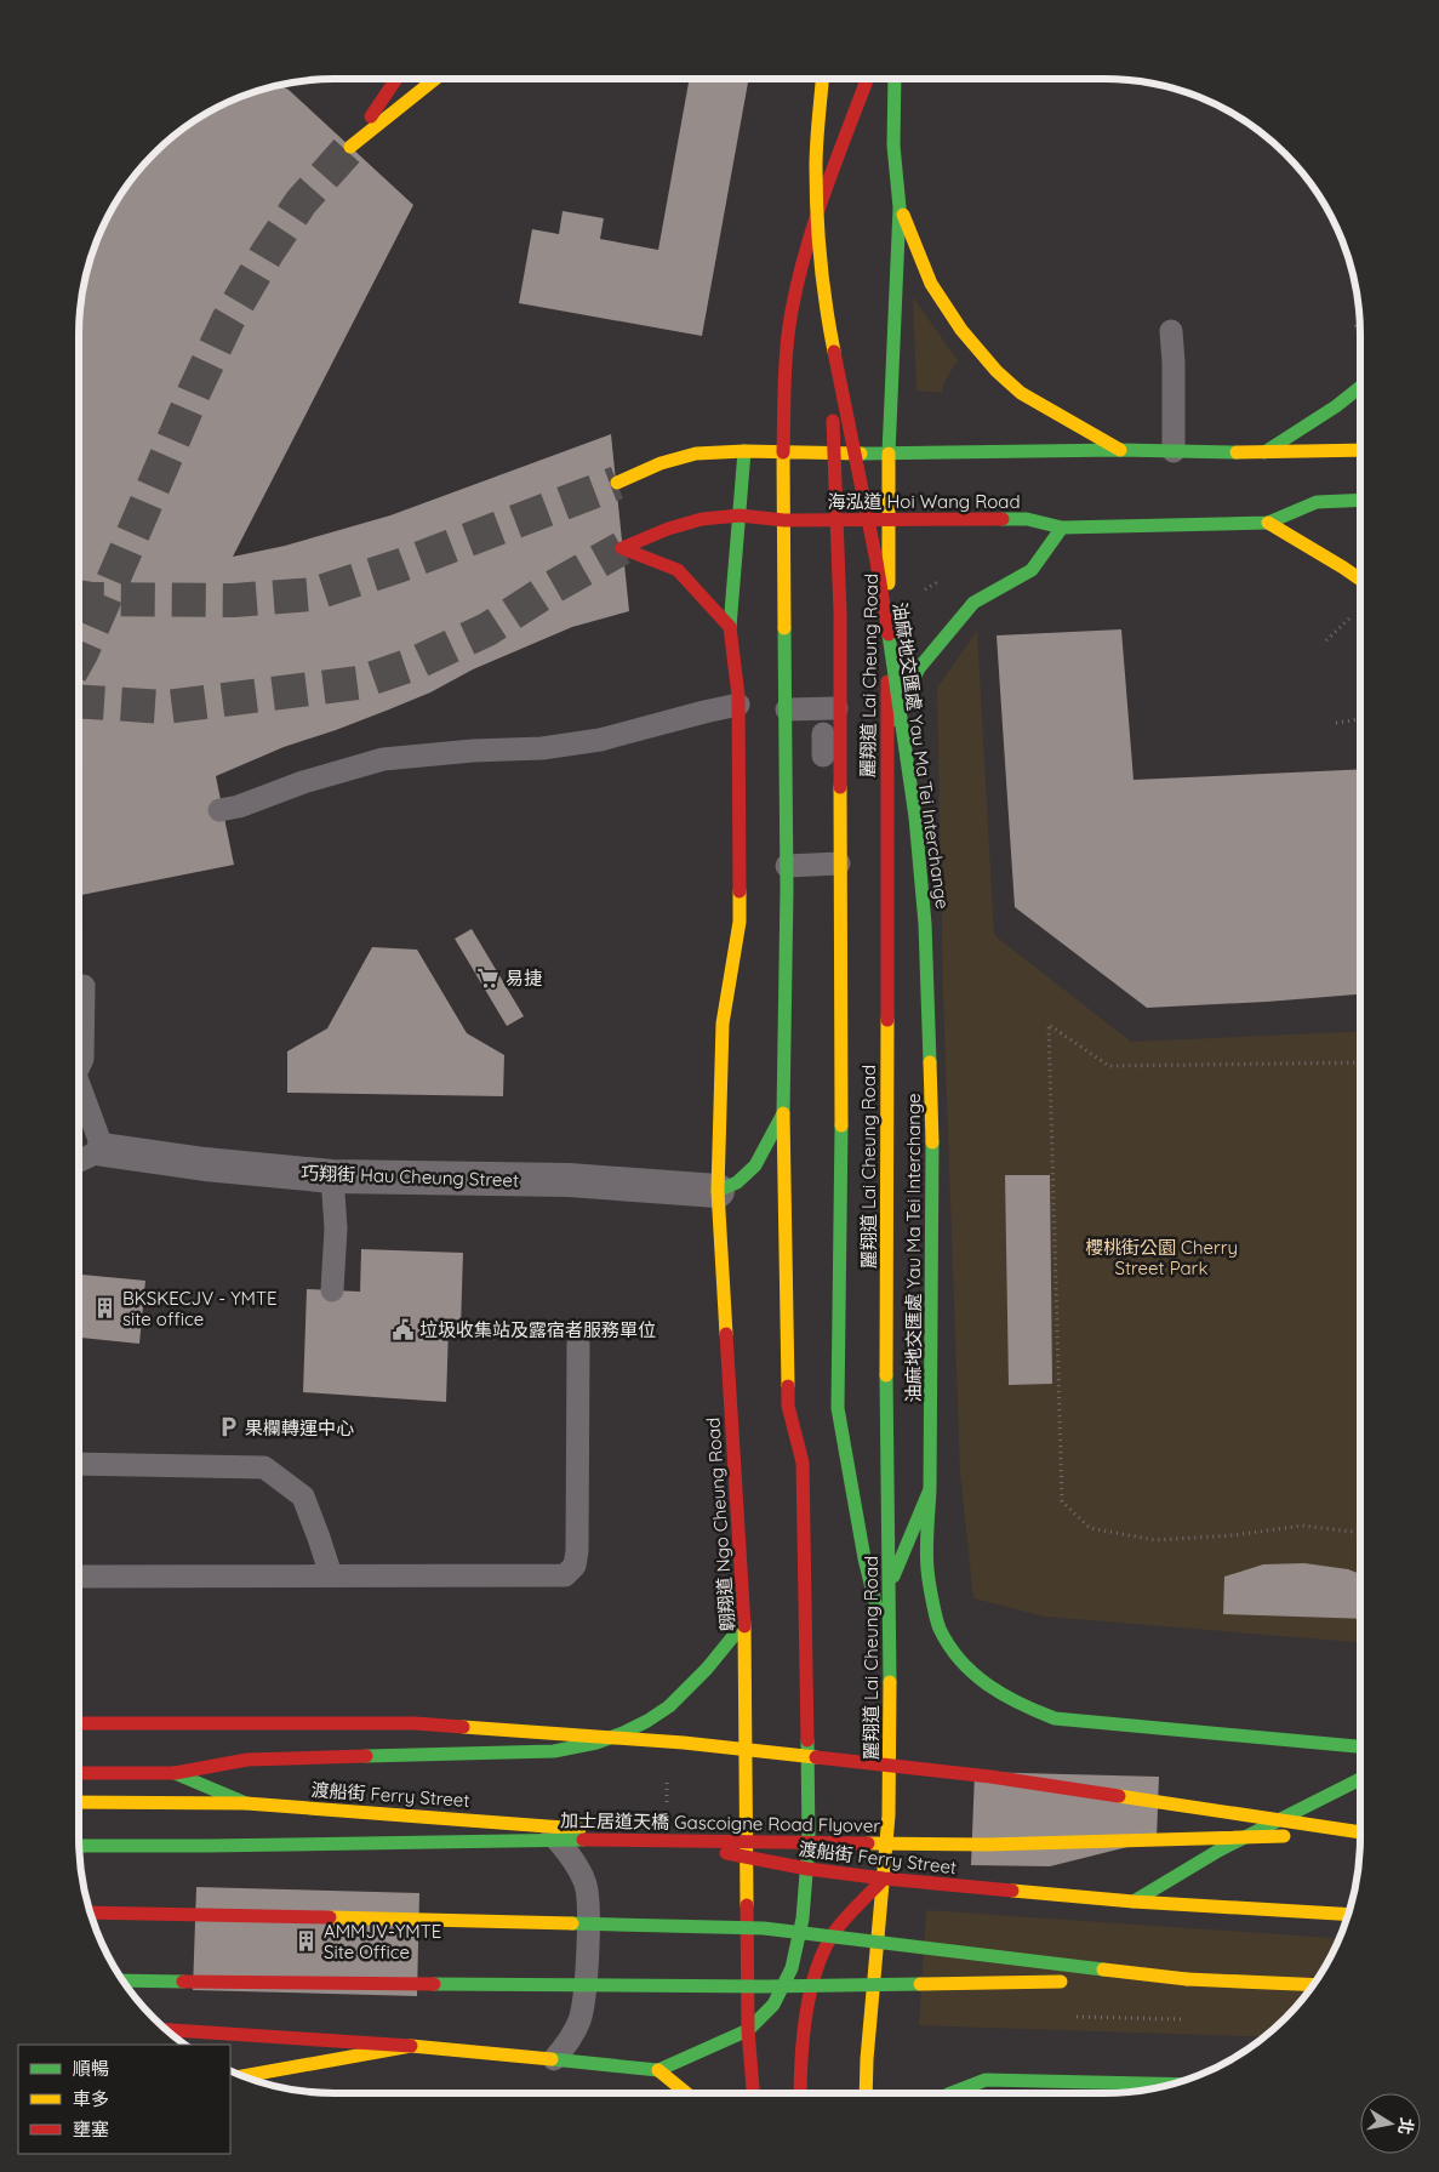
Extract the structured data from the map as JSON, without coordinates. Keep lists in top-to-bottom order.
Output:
{
  "streets": {
    "main road": [
      "海泓道 Hoi Wang Road",
      "麗翔道 Lai Cheung Road",
      "油麻地交匯處 Yau Ma Tei Interchange",
      "翺翔道 Ngo Cheung Road",
      "渡船街 Ferry Street",
      "加士居道天橋 Gascoigne Road Flyover"
    ],
    "street": ["巧翔街 Hau Cheung Street"]
  },
  "crossings": [
    ["海泓道 Hoi Wang Road", "麗翔道 Lai Cheung Road"],
    ["麗翔道 Lai Cheung Road", "渡船街 Ferry Street"],
    ["巧翔街 Hau Cheung Street", "翺翔道 Ngo Cheung Road"],
    ["翺翔道 Ngo Cheung Road", "渡船街 Ferry Street"]
  ],
  "parks": ["櫻桃街公園 Cherry Street Park"],
  "places": {
    "supermarket": ["易捷"],
    "building": ["BKSKECJV - YMTE site office", "AMMJV-YMTE Site Office"],
    "public building": ["垃圾收集站及露宿者服務單位"],
    "parking": ["果欄轉運中心"]
  },
  "legend": ["順暢", "車多", "壅塞"],
  "north": "right"
}
